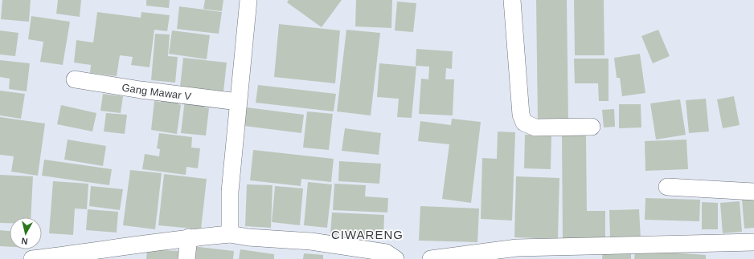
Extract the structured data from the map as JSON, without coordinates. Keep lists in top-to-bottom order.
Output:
{
  "streets": {
    "street": ["Gang Mawar V"]
  },
  "districts": ["CIWARENG"],
  "north": "bottom"
}
